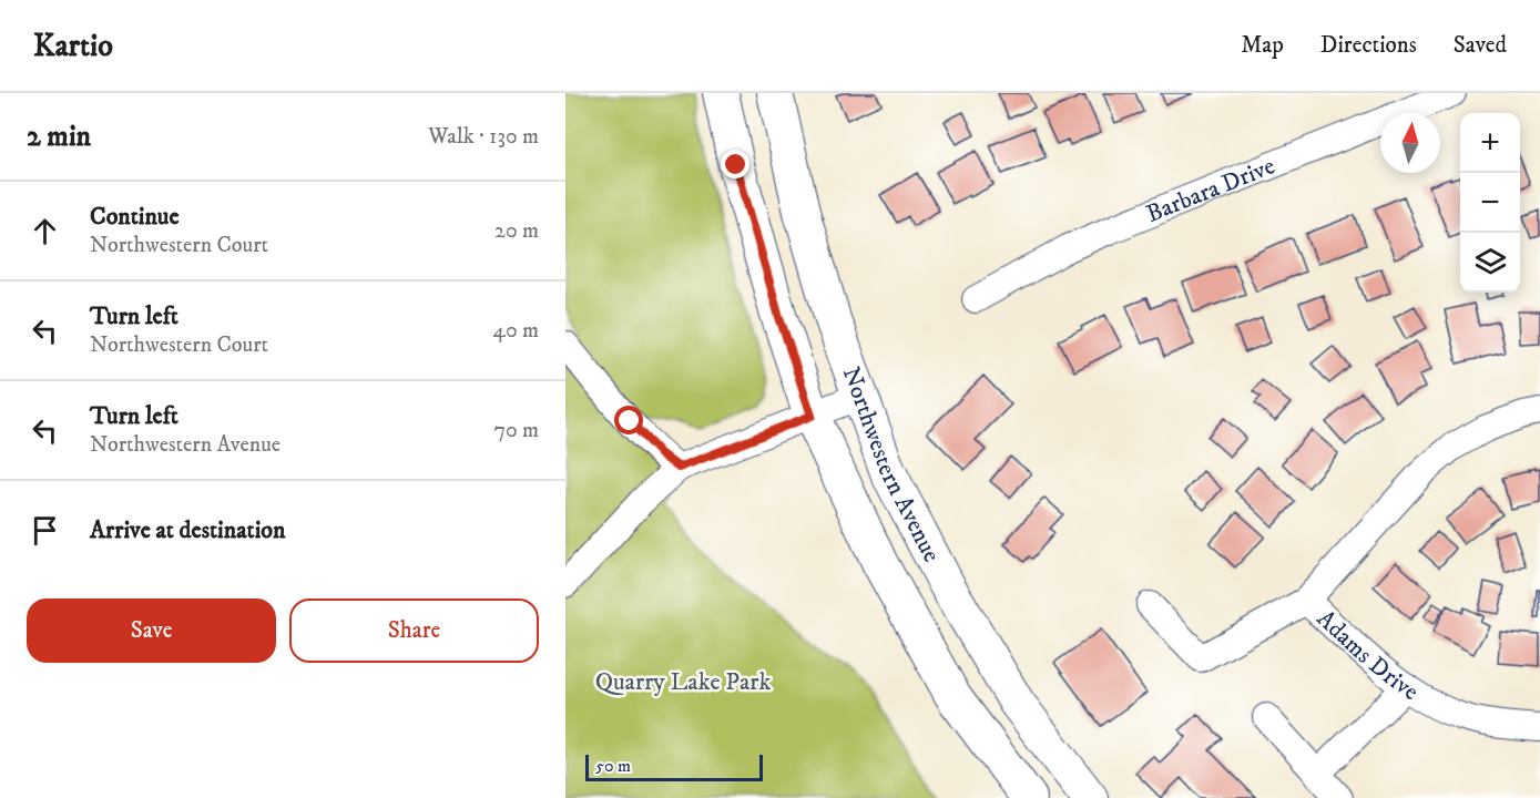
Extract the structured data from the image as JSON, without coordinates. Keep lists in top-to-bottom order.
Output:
{
  "streets": {
    "main road": ["Northwestern Avenue"],
    "street": ["Barbara Drive", "Adams Drive"]
  },
  "parks": ["Quarry Lake Park"],
  "scale_bar": "50 m",
  "north": "top",
  "page": {
    "header": "Kartio",
    "nav": ["Map", "Directions", "Saved"],
    "heading": ["2 min", "Walk · 130 m"],
    "map_buttons": ["+", "−"],
    "list": [
      ["Continue", "Northwestern Court", "20 m"],
      ["Turn left", "Northwestern Court", "40 m"],
      ["Turn left", "Northwestern Avenue", "70 m"],
      "Arrive at destination"
    ],
    "buttons": ["Save", "Share"],
    "scale": "50 m"
  }
}
